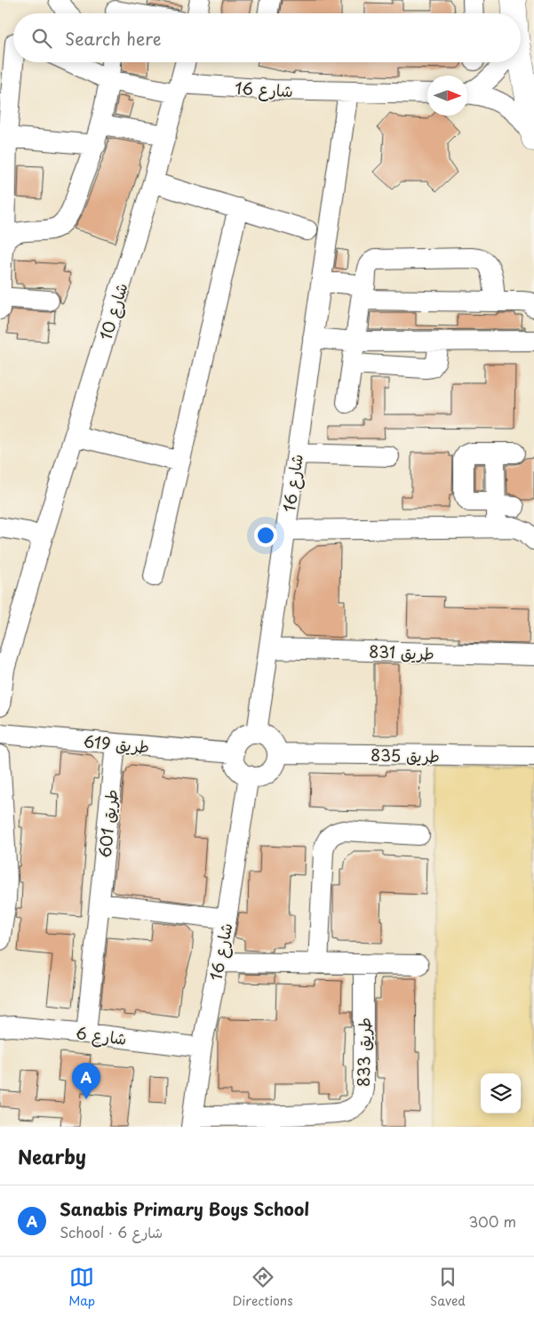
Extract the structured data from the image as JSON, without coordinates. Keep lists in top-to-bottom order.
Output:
{
  "streets": {
    "street": [
      "شارع 16",
      "شارع 10",
      "طريق 831",
      "طريق 619",
      "طريق 835",
      "طريق 601",
      "شارع 6",
      "طريق 833"
    ]
  },
  "crossings": [
    ["شارع 16", "شارع 10"],
    ["شارع 16", "طريق 831"],
    ["شارع 16", "طريق 619"],
    ["شارع 16", "طريق 835"],
    ["شارع 16", "شارع 6"],
    ["شارع 16", "طريق 833"],
    ["طريق 619", "طريق 835"],
    ["طريق 619", "طريق 601"],
    ["طريق 601", "شارع 6"]
  ],
  "north": "right",
  "page": {
    "search": "Search here",
    "pins": "A",
    "heading": "Nearby",
    "list": [
      {
        "mark": "A",
        "name": "Sanabis Primary Boys School",
        "note": "School · شارع 6",
        "value": "300 m"
      }
    ],
    "nav": ["Map", "Directions", "Saved"]
  }
}
